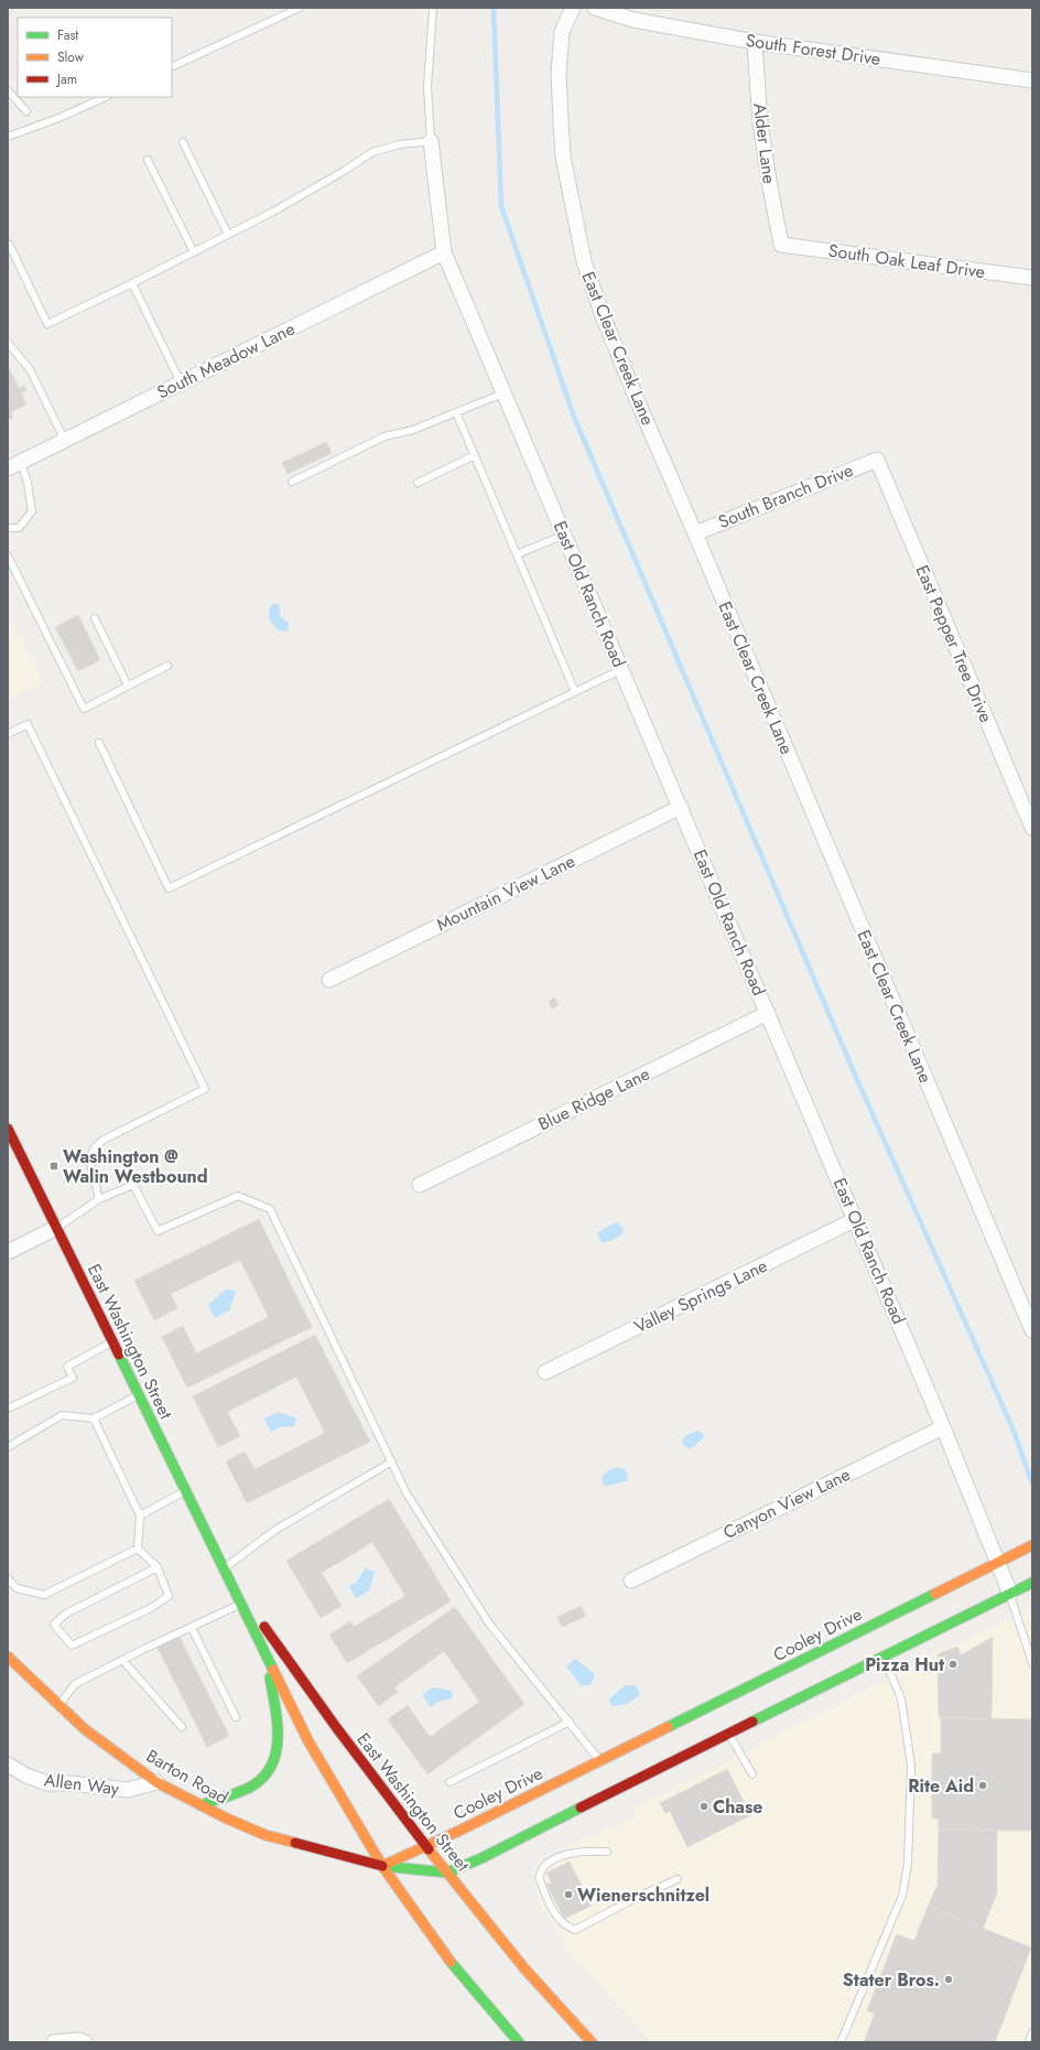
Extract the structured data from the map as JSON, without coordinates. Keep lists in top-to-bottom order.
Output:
{
  "streets": {
    "main road": ["East Washington Street", "Cooley Drive", "Barton Road"],
    "street": [
      "South Forest Drive",
      "Alder Lane",
      "South Oak Leaf Drive",
      "East Clear Creek Lane",
      "South Meadow Lane",
      "South Branch Drive",
      "East Old Ranch Road",
      "East Pepper Tree Drive",
      "Mountain View Lane",
      "Blue Ridge Lane",
      "Valley Springs Lane",
      "Canyon View Lane",
      "Allen Way"
    ]
  },
  "crossings": [
    ["South Forest Drive", "Alder Lane"],
    ["Alder Lane", "South Oak Leaf Drive"],
    ["East Clear Creek Lane", "South Branch Drive"],
    ["South Meadow Lane", "East Old Ranch Road"],
    ["South Branch Drive", "East Pepper Tree Drive"],
    ["East Old Ranch Road", "Mountain View Lane"],
    ["East Old Ranch Road", "Blue Ridge Lane"],
    ["East Old Ranch Road", "Valley Springs Lane"],
    ["East Old Ranch Road", "Canyon View Lane"],
    ["East Old Ranch Road", "Cooley Drive"],
    ["East Washington Street", "Cooley Drive"],
    ["East Washington Street", "Barton Road"],
    ["Cooley Drive", "Barton Road"],
    ["Barton Road", "Allen Way"]
  ],
  "places": {
    "transit": ["Washington @ Walin Westbound"],
    "other": [
      "Pizza Hut",
      "Rite Aid",
      "Chase",
      "Wienerschnitzel",
      "Stater Bros."
    ]
  },
  "legend": ["Fast", "Slow", "Jam"]
}
